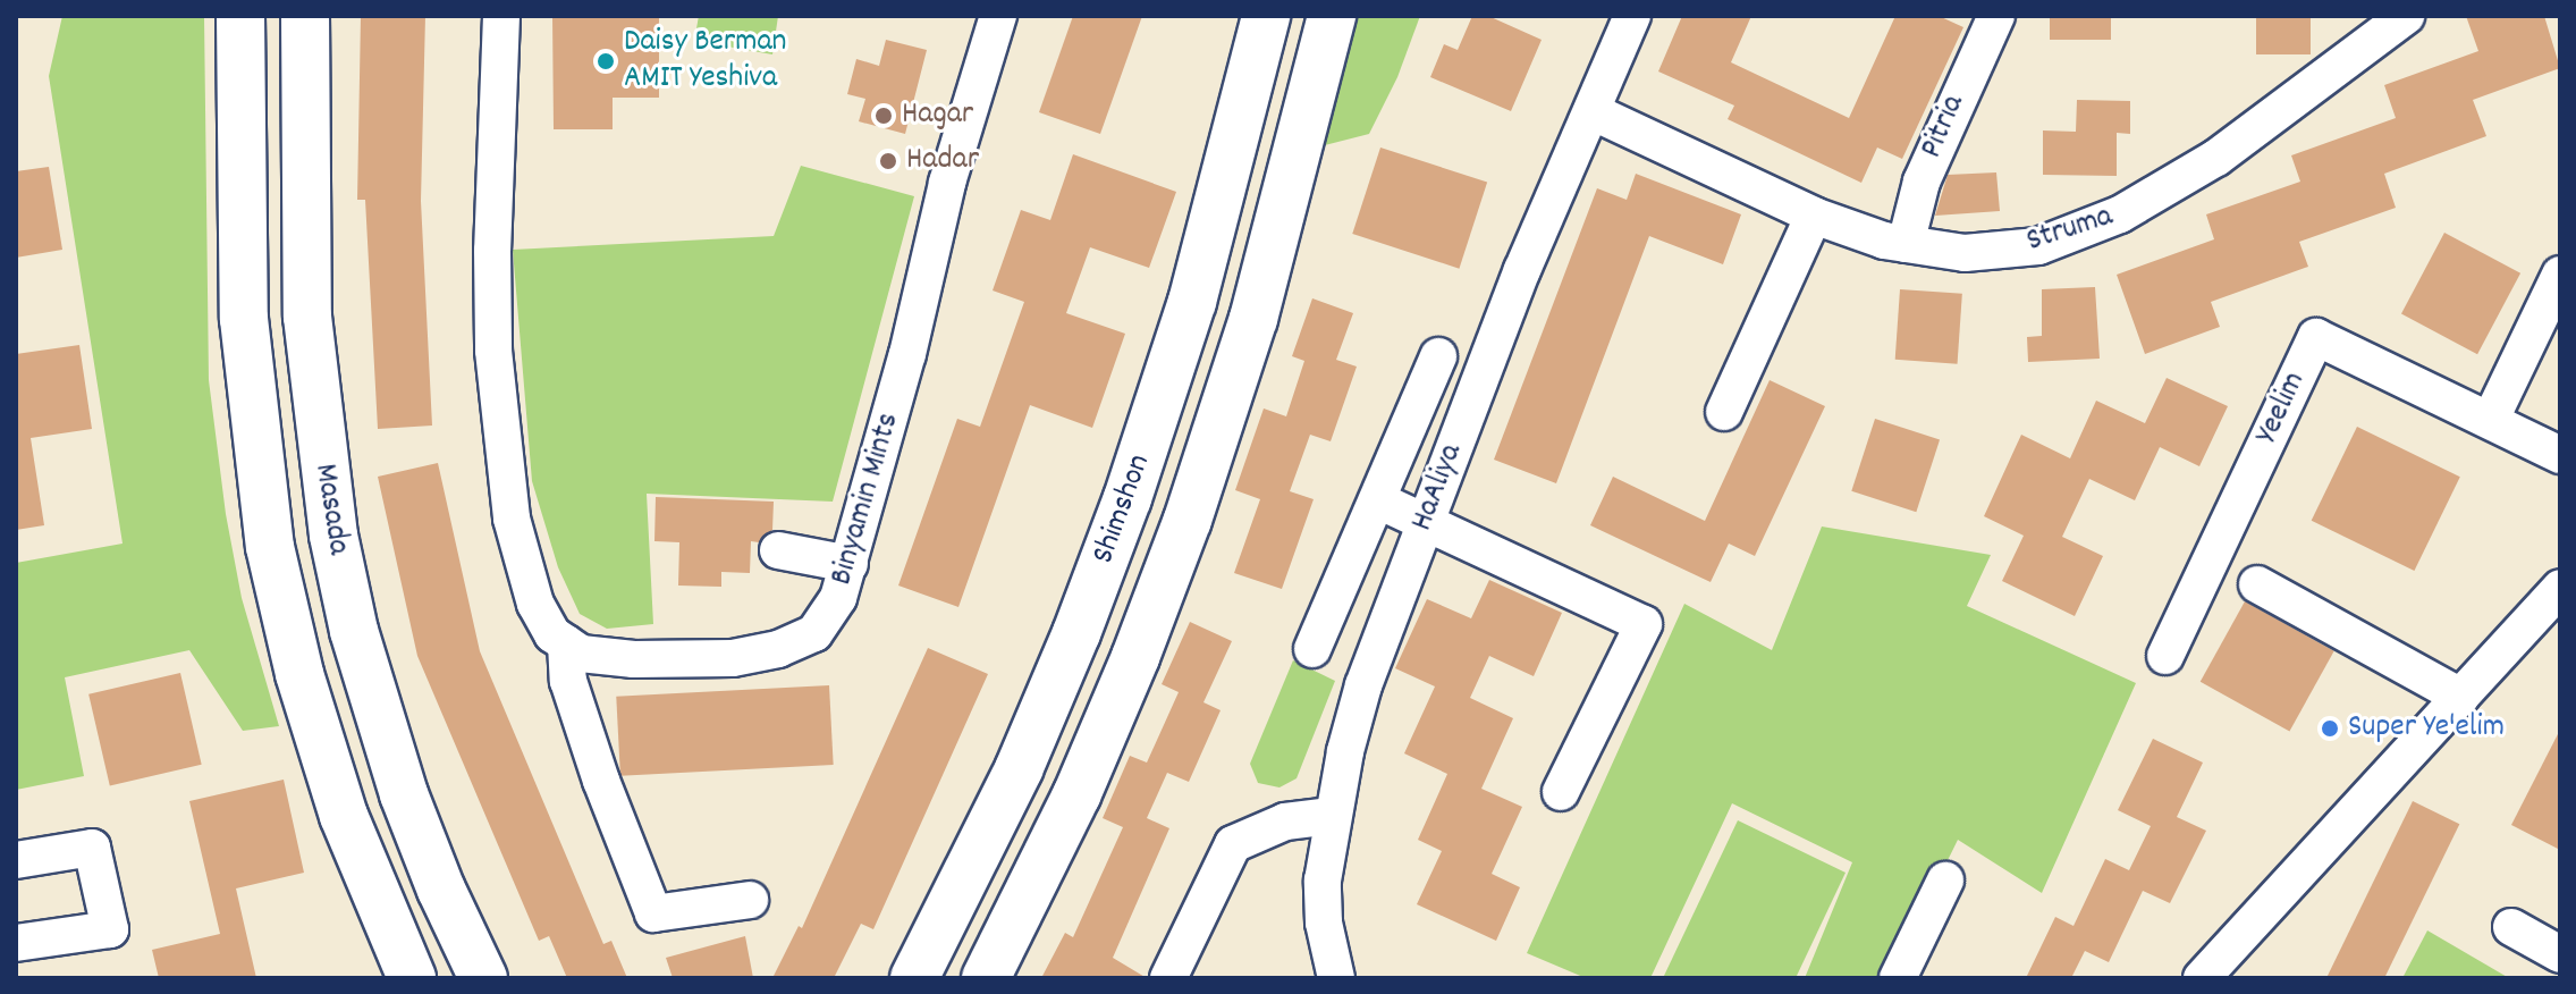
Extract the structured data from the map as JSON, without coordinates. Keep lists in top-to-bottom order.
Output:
{
  "streets": {
    "main road": ["Masada", "Shimshon"],
    "street": [
      "Pitria",
      "Struma",
      "Yeelim",
      "HaAliya",
      "Binyamin Mints"
    ]
  },
  "crossings": [
    ["Pitria", "Struma"],
    ["Struma", "HaAliya"]
  ],
  "places": [
    "Daisy Berman AMIT Yeshiva",
    "Hagar",
    "Hadar",
    "Super Ye'elim"
  ]
}
